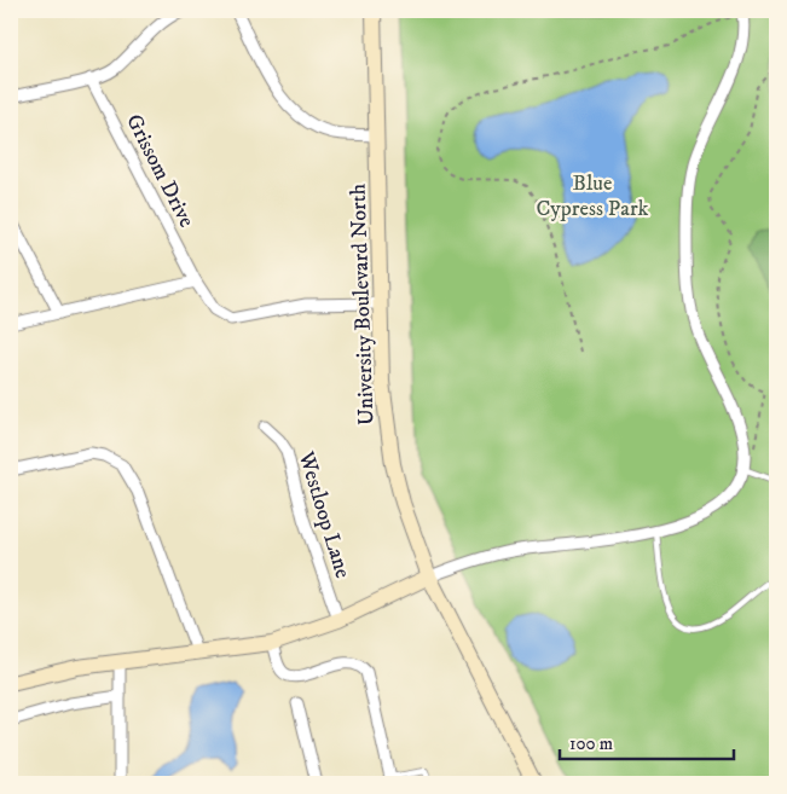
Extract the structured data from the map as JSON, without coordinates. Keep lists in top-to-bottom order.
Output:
{
  "streets": {
    "street": ["Grissom Drive", "University Boulevard North", "Westloop Lane"]
  },
  "crossings": [
    ["Grissom Drive", "University Boulevard North"]
  ],
  "parks": ["Blue Cypress Park"],
  "scale_bar": "100 m"
}
